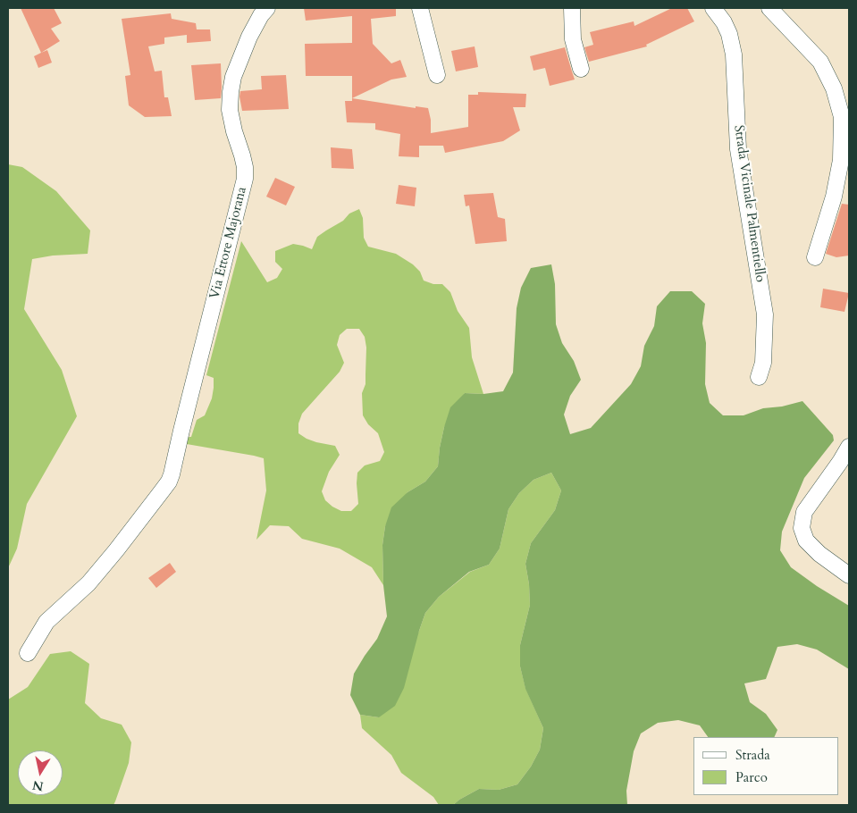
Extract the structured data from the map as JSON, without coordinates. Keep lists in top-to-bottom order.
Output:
{
  "streets": {
    "street": ["Strada Vicinale Palmentiello", "Via Ettore Majorana"]
  },
  "legend": ["Strada", "Parco"],
  "north": "bottom"
}
